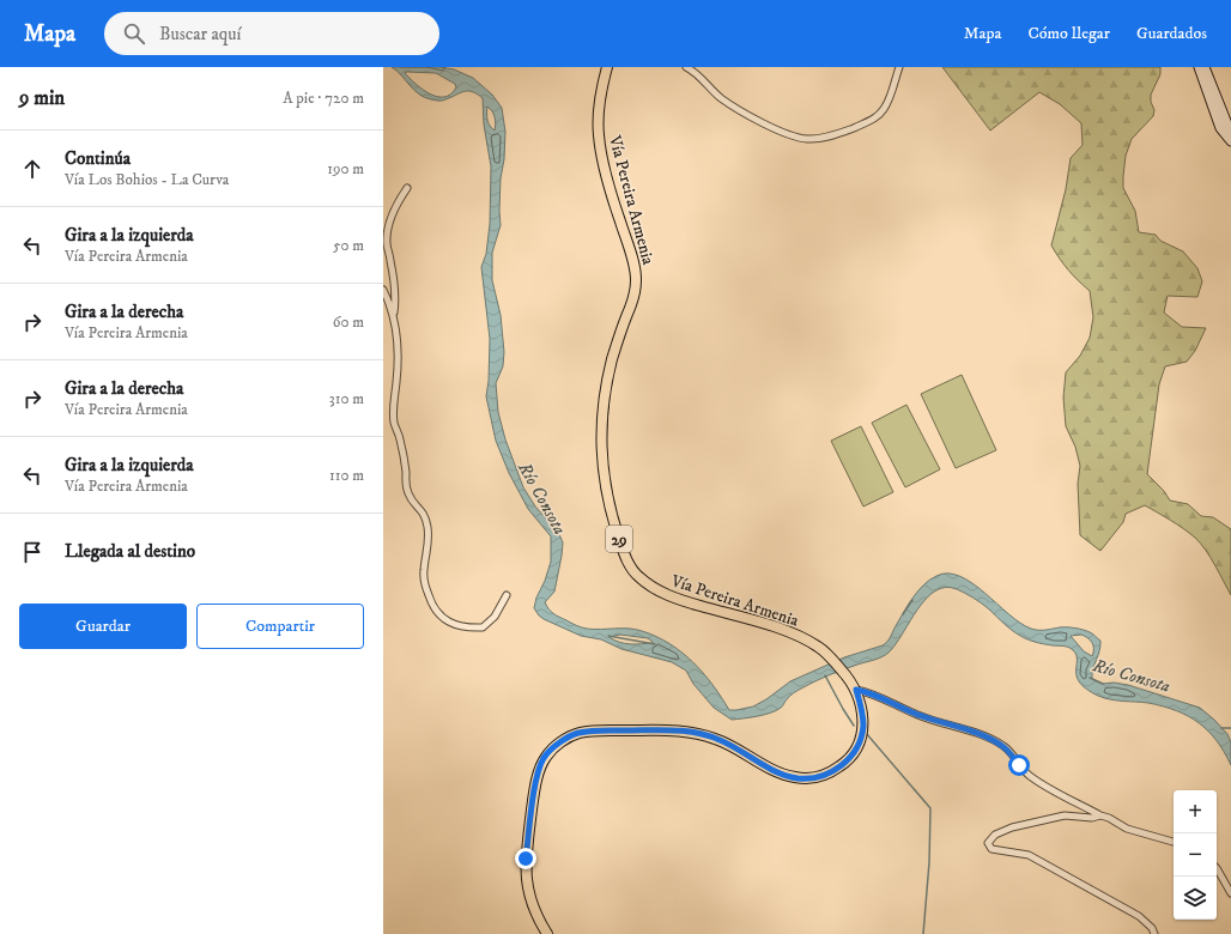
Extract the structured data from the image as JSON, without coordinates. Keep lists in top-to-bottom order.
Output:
{
  "streets": {
    "main road": ["Vía Pereira Armenia", "29"]
  },
  "crossings": [
    ["Vía Pereira Armenia", "29"]
  ],
  "water": ["Río Consota"],
  "page": {
    "header": "Mapa",
    "search": "Buscar aquí",
    "nav": ["Mapa", "Cómo llegar", "Guardados"],
    "heading": ["9 min", "A pie · 720 m"],
    "list": [
      ["Continúa", "Vía Los Bohios - La Curva", "190 m"],
      ["Gira a la izquierda", "Vía Pereira Armenia", "50 m"],
      ["Gira a la derecha", "Vía Pereira Armenia", "60 m"],
      ["Gira a la derecha", "Vía Pereira Armenia", "310 m"],
      ["Gira a la izquierda", "Vía Pereira Armenia", "110 m"],
      "Llegada al destino"
    ],
    "buttons": ["Guardar", "Compartir"],
    "map_buttons": ["+", "−"]
  }
}
